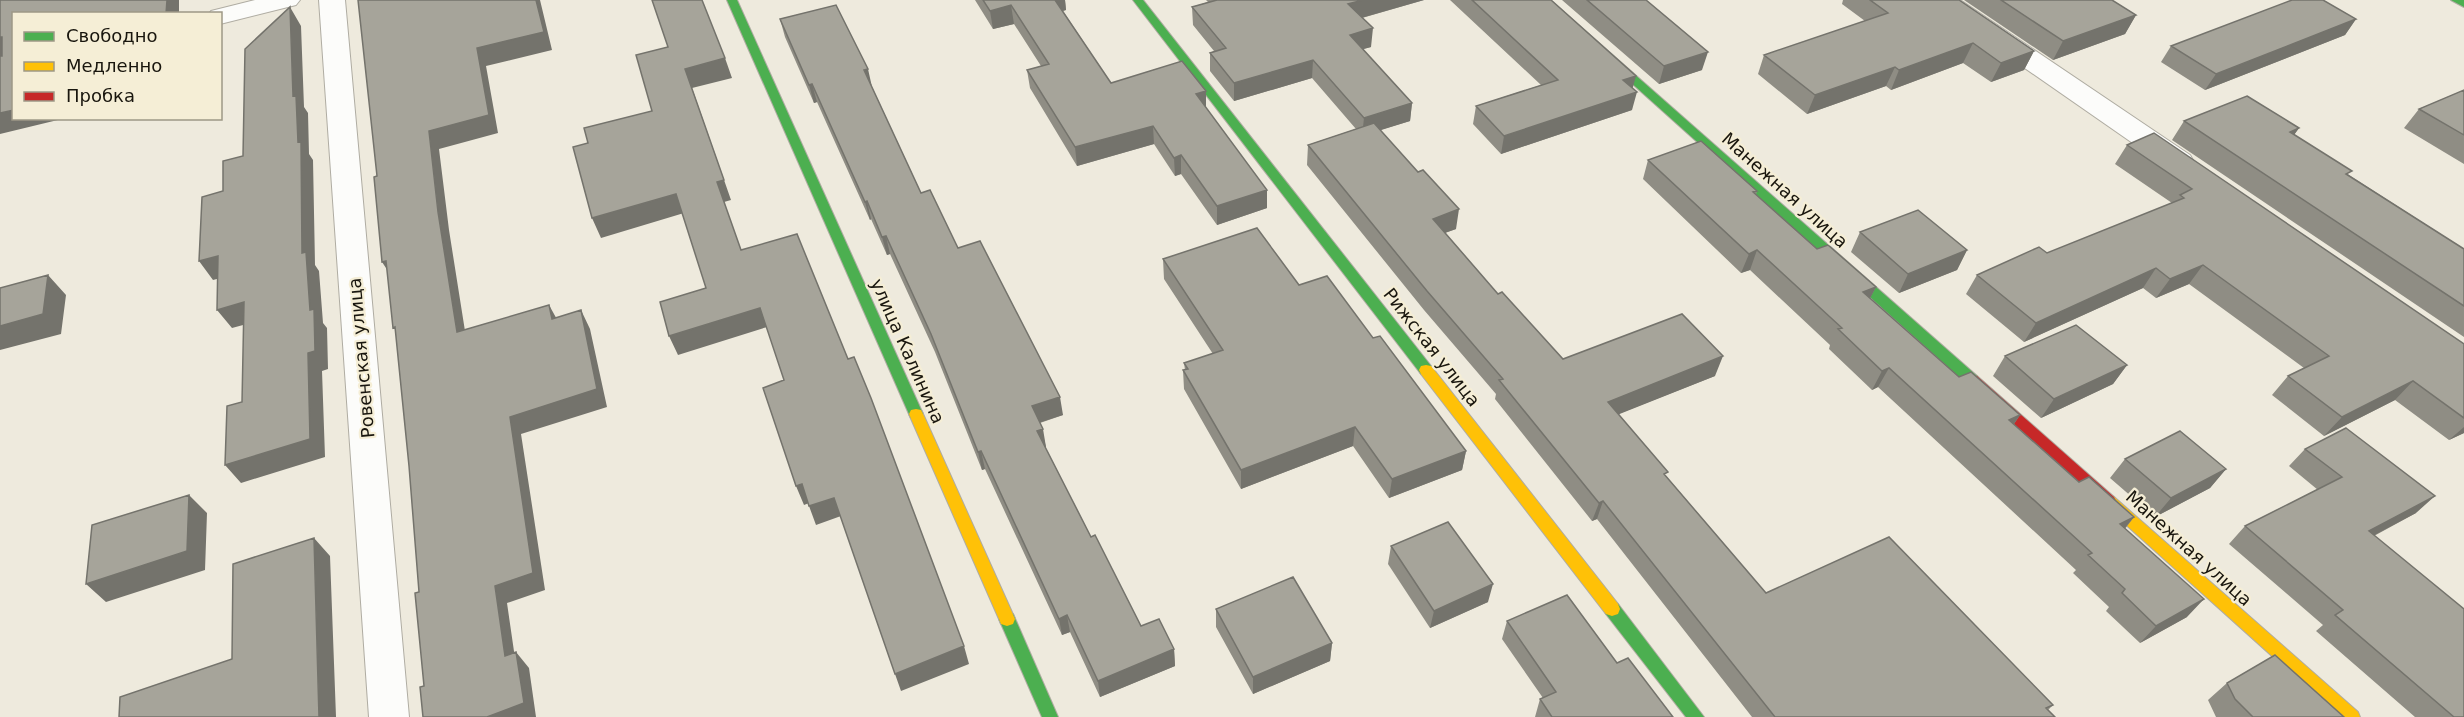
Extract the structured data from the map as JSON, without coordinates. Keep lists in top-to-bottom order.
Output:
{
  "streets": {
    "street": [
      "Манежная улица",
      "Рижская улица",
      "улица Калинина",
      "Ровенская улица"
    ]
  },
  "legend": ["Свободно", "Медленно", "Пробка"]
}
